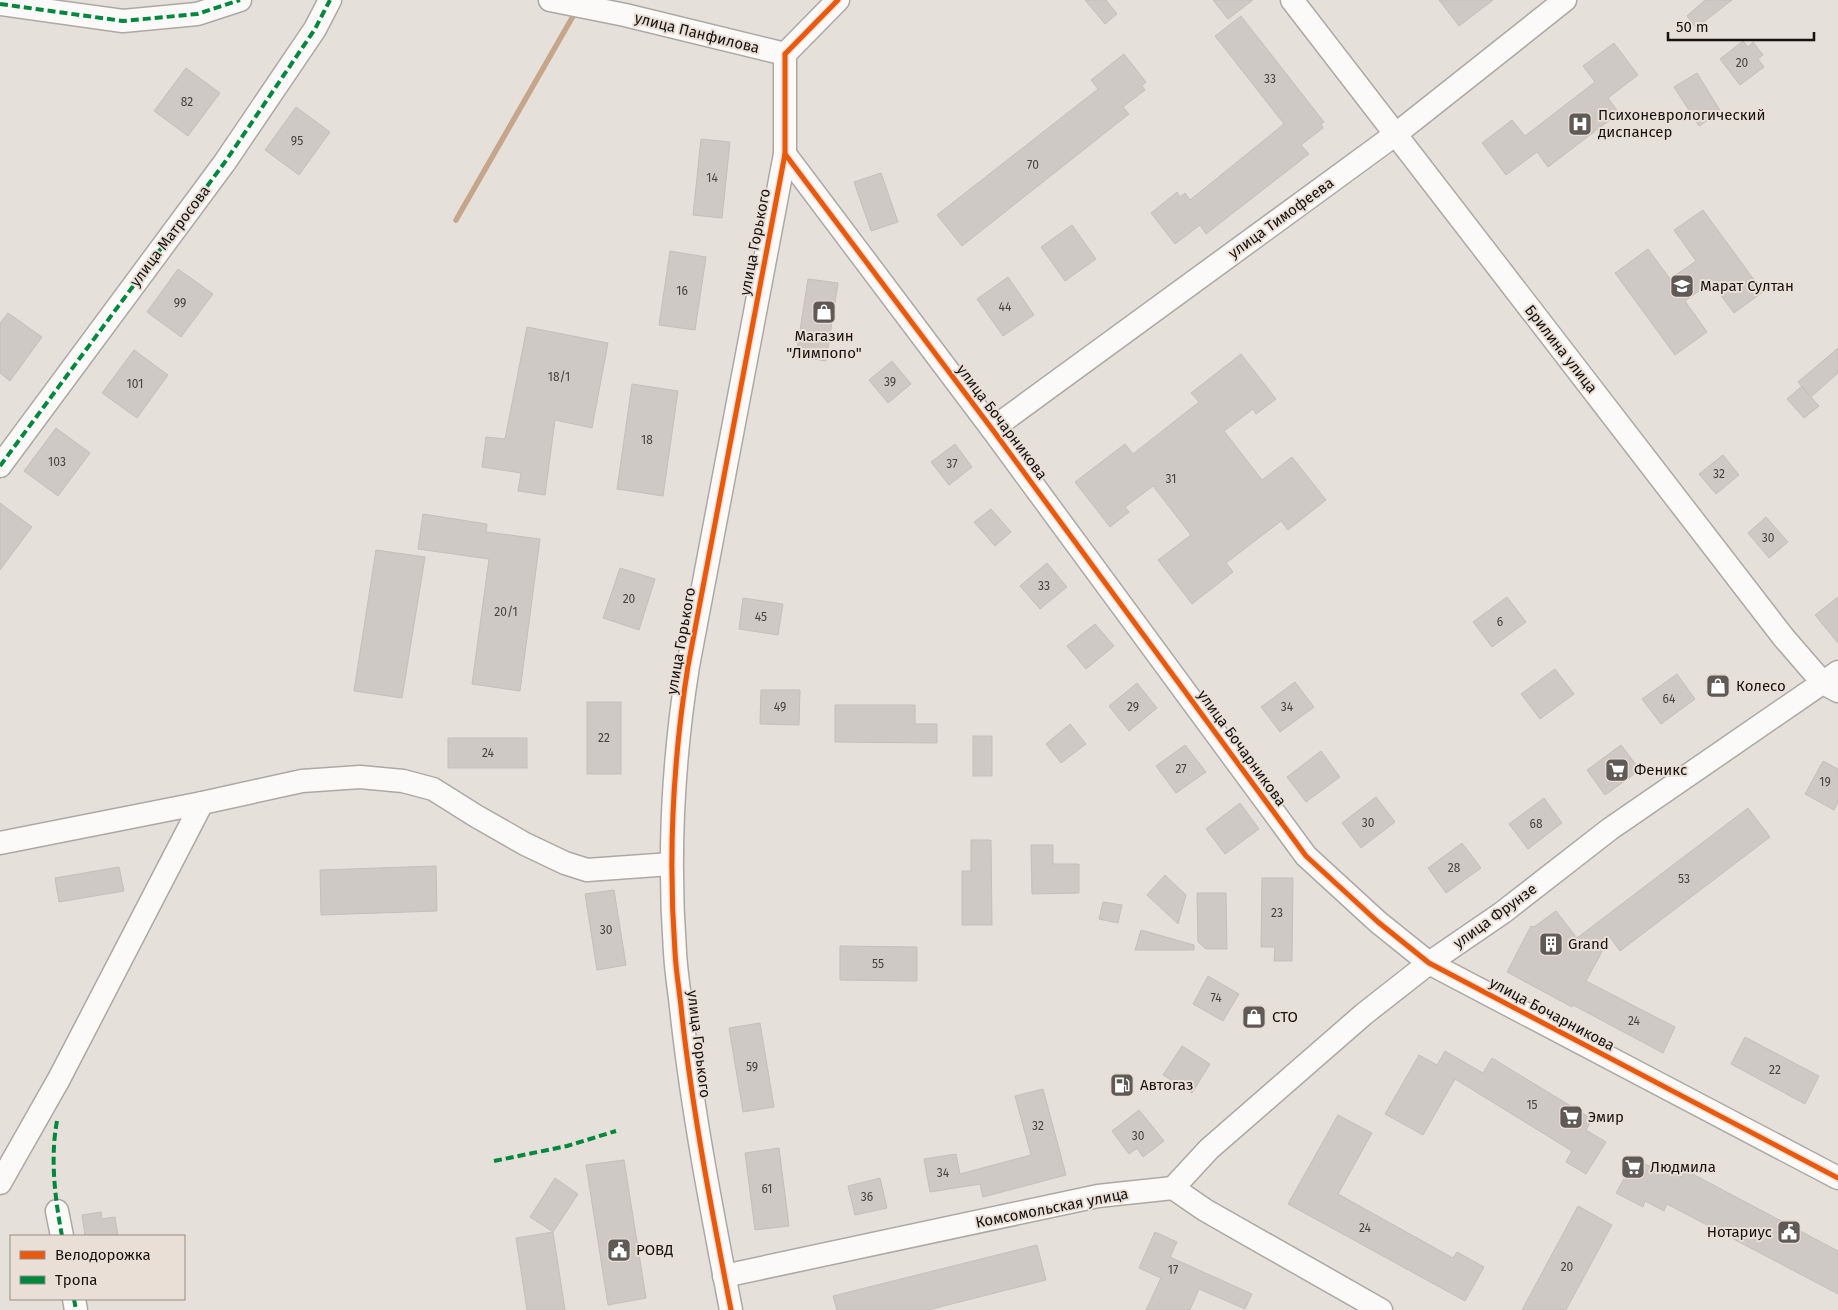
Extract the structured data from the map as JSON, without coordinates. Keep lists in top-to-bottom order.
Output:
{
  "streets": {
    "street": [
      "улица Панфилова",
      "улица Тимофеева",
      "улица Матросова",
      "улица Горького",
      "Брилина улица",
      "улица Бочарникова",
      "улица Фрунзе",
      "Комсомольская улица"
    ]
  },
  "crossings": [
    ["улица Панфилова", "улица Горького"],
    ["улица Тимофеева", "Брилина улица"],
    ["улица Тимофеева", "улица Бочарникова"],
    ["улица Горького", "улица Бочарникова"],
    ["улица Горького", "Комсомольская улица"],
    ["Брилина улица", "улица Фрунзе"],
    ["улица Бочарникова", "улица Фрунзе"],
    ["улица Фрунзе", "Комсомольская улица"]
  ],
  "places": {
    "hospital": ["Психоневрологический диспансер"],
    "school or university": ["Марат Султан"],
    "shop": ["Магазин \"Лимпопо\"", "Колесо", "СТО"],
    "supermarket": ["Феникс", "Эмир", "Людмила"],
    "building": ["Grand"],
    "fuel station": ["Автогаз"],
    "public building": ["Нотариус", "РОВД"]
  },
  "house_numbers": [
    "20",
    "33",
    "82",
    "95",
    "70",
    "14",
    "16",
    "99",
    "44",
    "18/1",
    "39",
    "101",
    "18",
    "103",
    "37",
    "32",
    "31",
    "30",
    "33",
    "20",
    "20/1",
    "45",
    "6",
    "64",
    "49",
    "29",
    "34",
    "22",
    "24",
    "27",
    "19",
    "30",
    "68",
    "28",
    "53",
    "23",
    "30",
    "55",
    "74",
    "24",
    "59",
    "22",
    "15",
    "32",
    "30",
    "34",
    "61",
    "36",
    "24",
    "20",
    "17"
  ],
  "legend": ["Велодорожка", "Тропа"],
  "scale_bar": "50 m"
}
